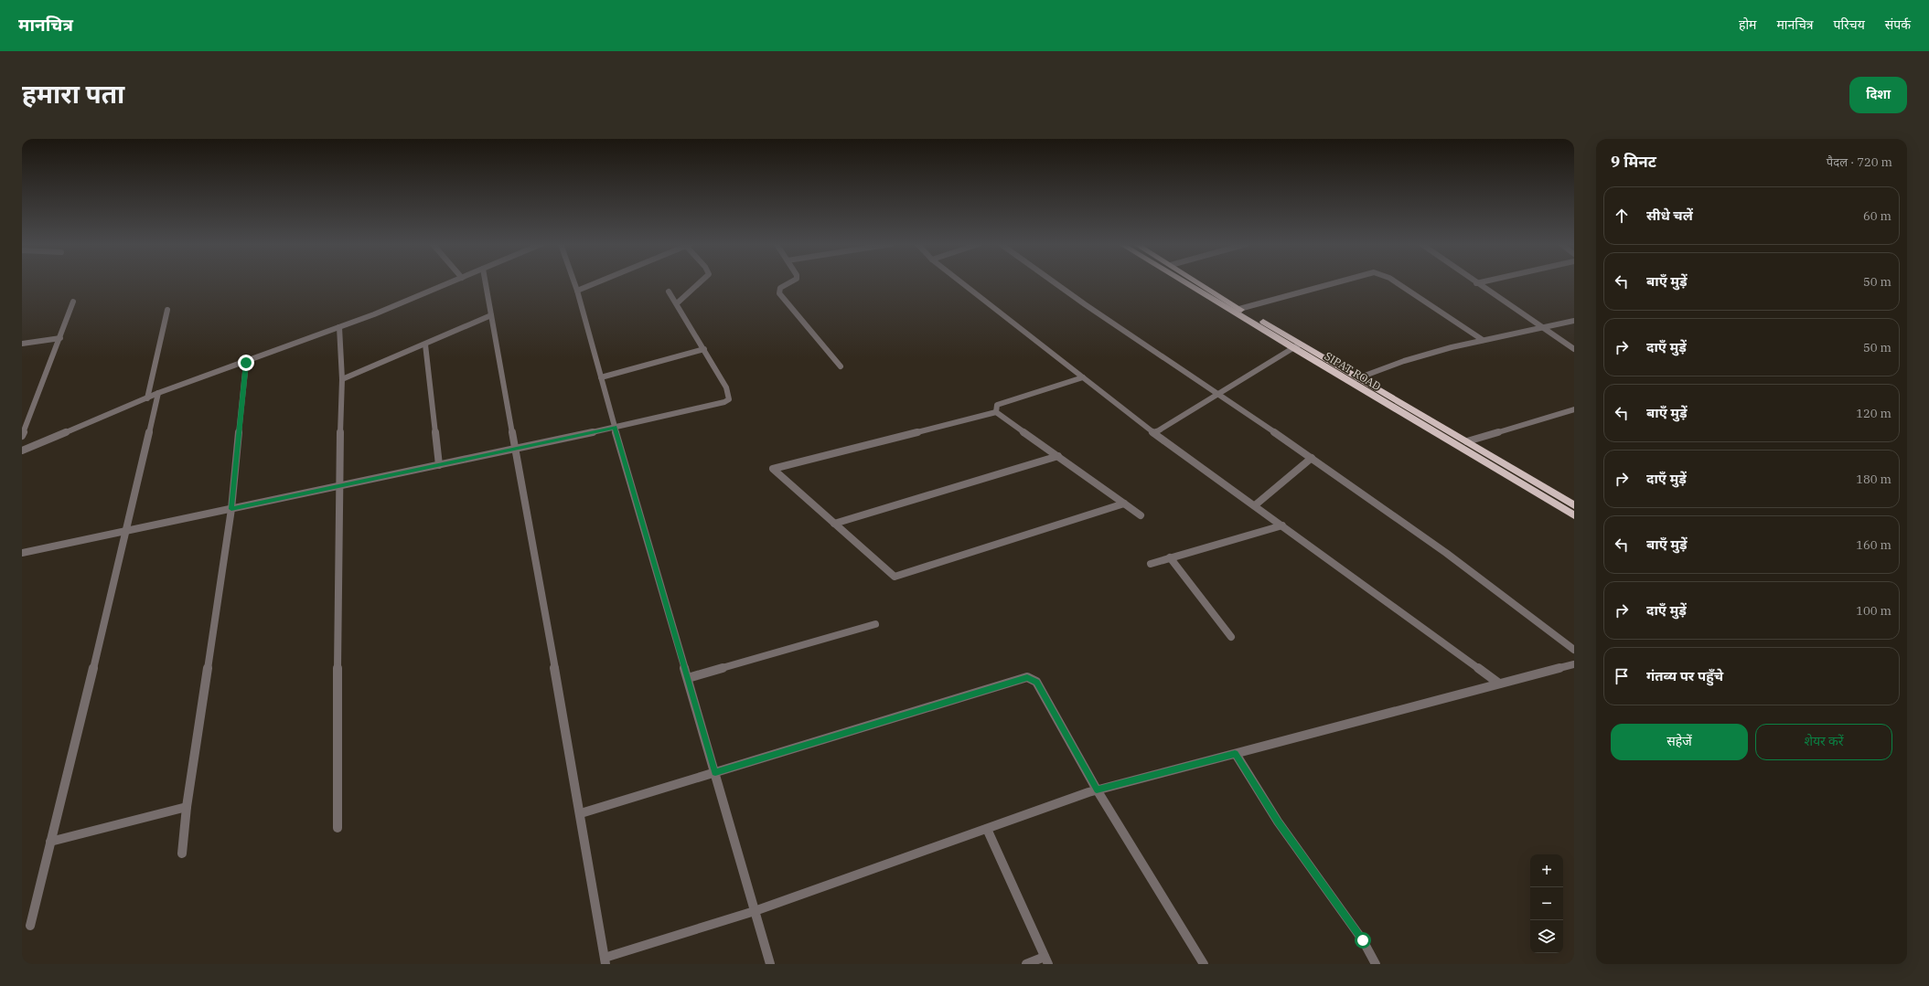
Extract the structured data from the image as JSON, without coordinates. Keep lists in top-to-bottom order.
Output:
{
  "streets": {
    "highway": ["SIPAT ROAD"]
  },
  "page": {
    "header": "मानचित्र",
    "nav": [
      "होम",
      "मानचित्र",
      "परिचय",
      "संपर्क"
    ],
    "title": "हमारा पता",
    "buttons": [
      "दिशा",
      ["सहेजें", "शेयर करें"]
    ],
    "heading": ["9 मिनट", "पैदल · 720 m"],
    "list": [
      ["सीधे चलें", "60 m"],
      ["बाएँ मुड़ें", "50 m"],
      ["दाएँ मुड़ें", "50 m"],
      ["बाएँ मुड़ें", "120 m"],
      ["दाएँ मुड़ें", "180 m"],
      ["बाएँ मुड़ें", "160 m"],
      ["दाएँ मुड़ें", "100 m"],
      "गंतव्य पर पहुँचे"
    ],
    "map_buttons": ["+", "−"]
  }
}
